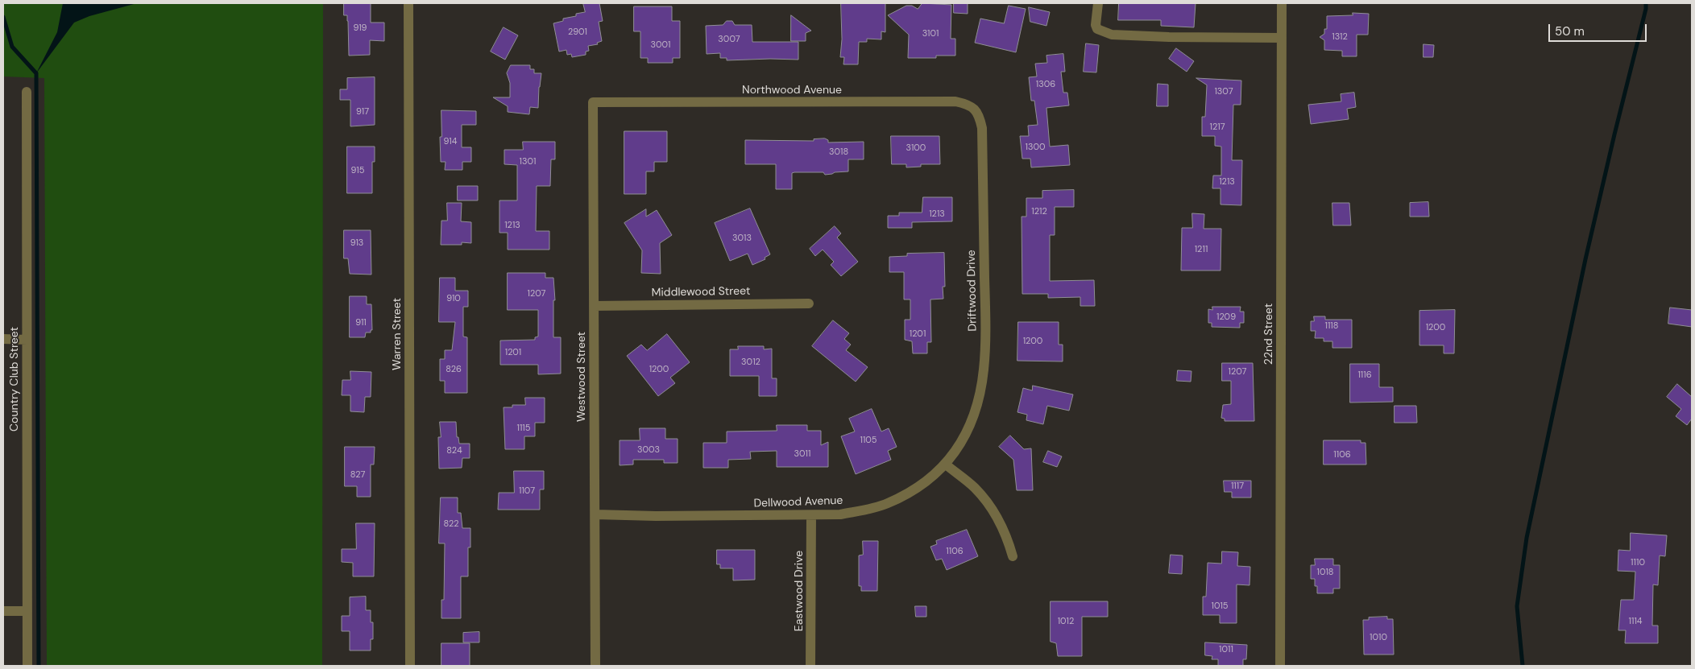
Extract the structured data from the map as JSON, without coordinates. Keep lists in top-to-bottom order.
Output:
{
  "streets": {
    "street": [
      "Northwood Avenue",
      "Driftwood Drive",
      "Middlewood Street",
      "Warren Street",
      "22nd Street",
      "Westwood Street",
      "Country Club Street",
      "Dellwood Avenue",
      "Eastwood Drive"
    ]
  },
  "crossings": [
    ["Northwood Avenue", "Driftwood Drive"],
    ["Northwood Avenue", "Westwood Street"],
    ["Driftwood Drive", "Dellwood Avenue"],
    ["Middlewood Street", "Westwood Street"],
    ["Westwood Street", "Dellwood Avenue"],
    ["Dellwood Avenue", "Eastwood Drive"]
  ],
  "house_numbers": [
    "919",
    "2901",
    "3101",
    "1312",
    "3007",
    "3001",
    "1306",
    "1307",
    "917",
    "1217",
    "914",
    "1300",
    "3100",
    "3018",
    "1301",
    "915",
    "1213",
    "1212",
    "1213",
    "1213",
    "3013",
    "913",
    "1211",
    "1207",
    "910",
    "1209",
    "911",
    "1118",
    "1200",
    "1201",
    "1200",
    "1201",
    "3012",
    "826",
    "1200",
    "1207",
    "1116",
    "1115",
    "1105",
    "3003",
    "824",
    "3011",
    "1106",
    "827",
    "1117",
    "1107",
    "822",
    "1106",
    "1110",
    "1018",
    "1015",
    "1012",
    "1114",
    "1010",
    "1011"
  ],
  "scale_bar": "50 m"
}
